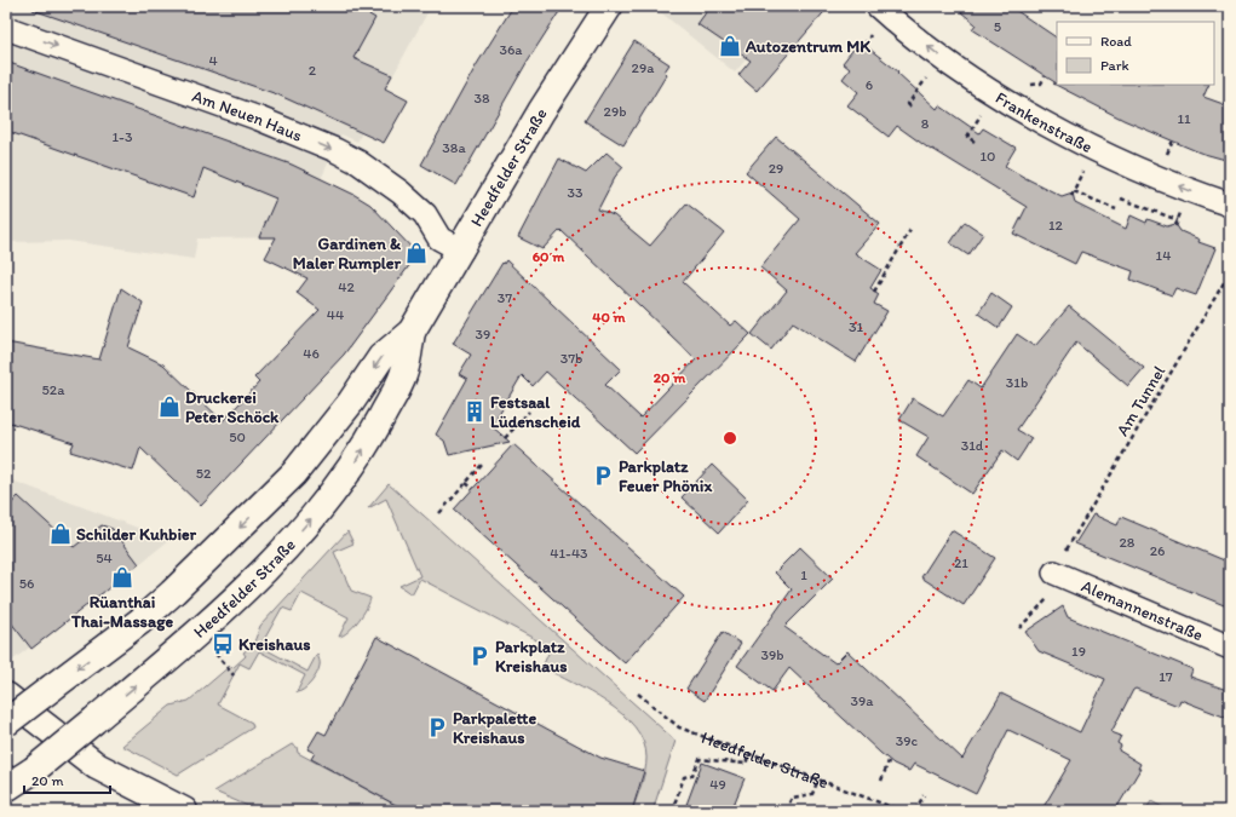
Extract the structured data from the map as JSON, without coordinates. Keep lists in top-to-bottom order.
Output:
{
  "streets": {
    "main road": ["Heedfelder Straße"],
    "street": ["Am Neuen Haus", "Frankenstraße", "Alemannenstraße"],
    "path": ["Am Tunnel"]
  },
  "crossings": [
    ["Am Neuen Haus", "Heedfelder Straße"]
  ],
  "one_way": ["Am Neuen Haus", "Frankenstraße"],
  "places": {
    "shop": [
      "Autozentrum MK",
      "Gardinen & Maler Rumpler",
      "Druckerei Peter Schöck",
      "Schilder Kuhbier",
      "Rüanthai Thai-Massage"
    ],
    "building": ["Festsaal Lüdenscheid"],
    "parking": ["Parkplatz Feuer Phönix", "Parkplatz Kreishaus", "Parkpalette Kreishaus"],
    "bus stop": ["Kreishaus"]
  },
  "house_numbers": [
    "5",
    "36a",
    "4",
    "29a",
    "2",
    "6",
    "38",
    "29b",
    "11",
    "8",
    "1-3",
    "38a",
    "10",
    "29",
    "33",
    "12",
    "14",
    "42",
    "37",
    "44",
    "31",
    "39",
    "46",
    "37b",
    "31b",
    "52a",
    "50",
    "31d",
    "52",
    "28",
    "26",
    "41-43",
    "54",
    "21",
    "1",
    "56",
    "19",
    "39b",
    "17",
    "39a",
    "39c",
    "49"
  ],
  "legend": ["Road", "Park"],
  "scale_bar": "20 m",
  "rings": ["60 m", "40 m", "20 m"]
}
